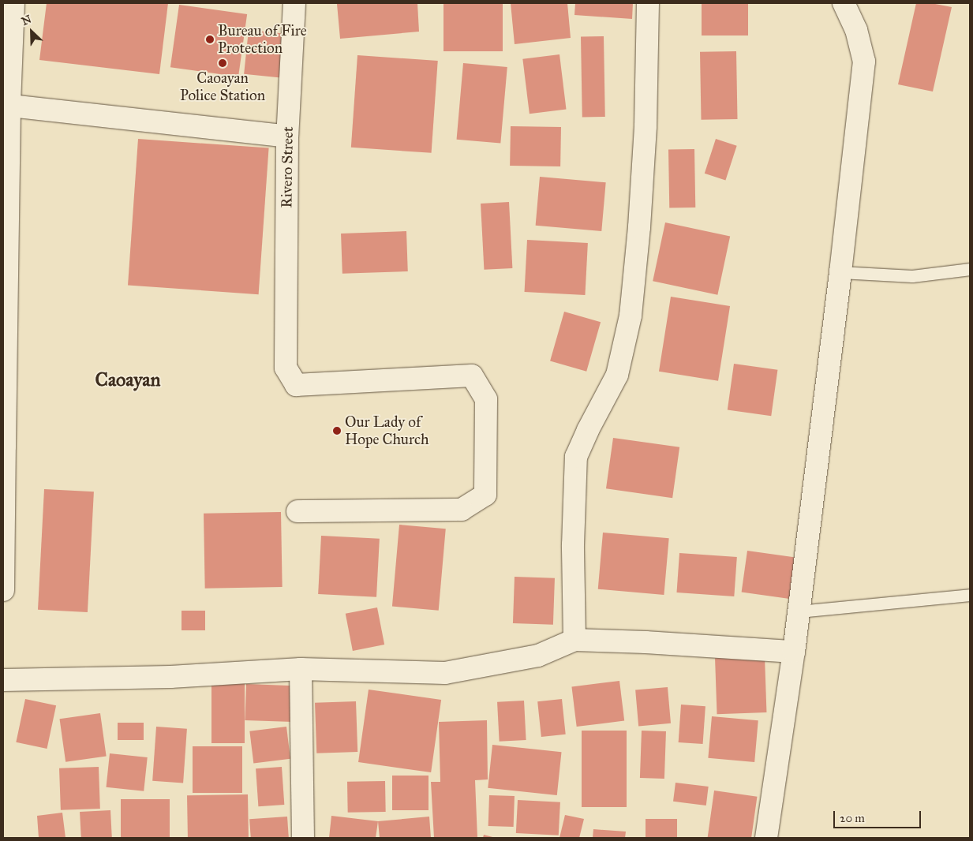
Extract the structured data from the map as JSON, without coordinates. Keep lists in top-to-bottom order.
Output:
{
  "streets": {
    "street": ["Rivero Street"]
  },
  "districts": ["Caoayan"],
  "places": ["Bureau of Fire Protection", "Caoayan Police Station", "Our Lady of Hope Church"],
  "scale_bar": "20 m",
  "north": "top left"
}
